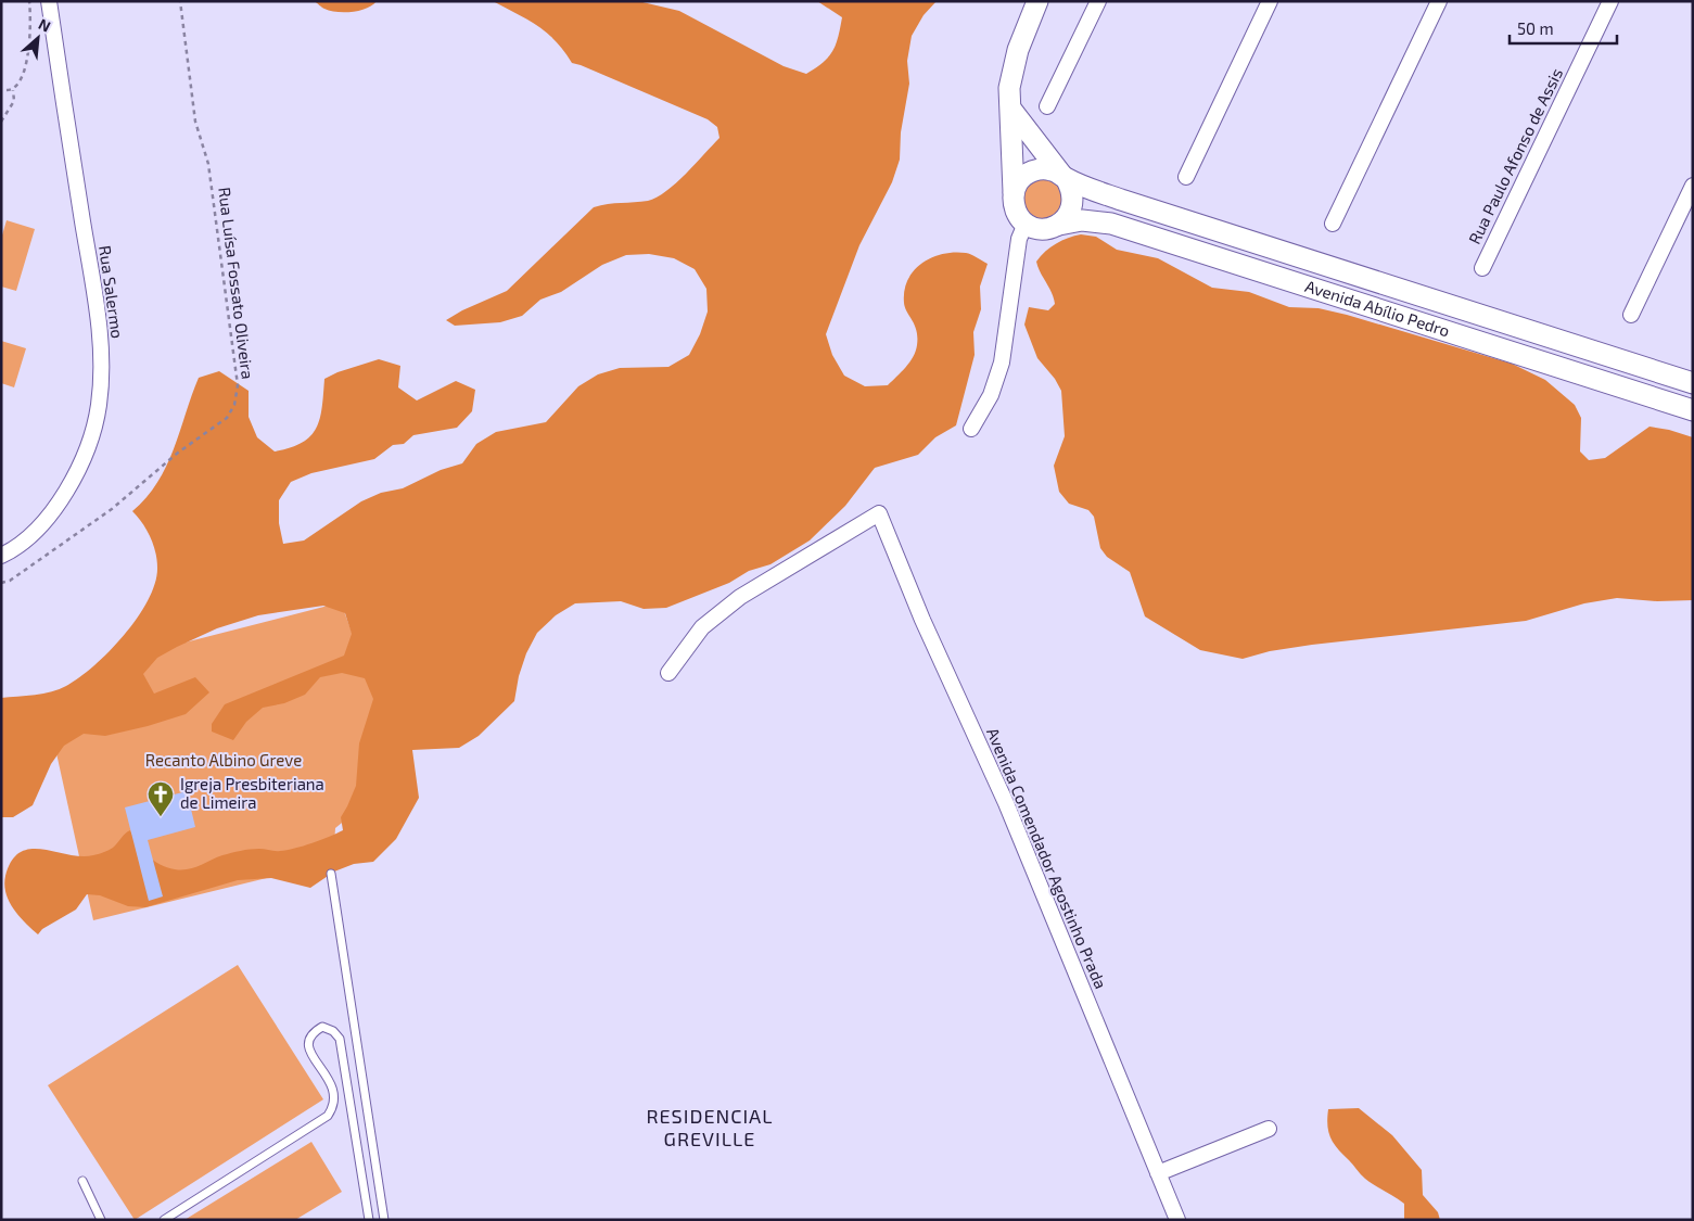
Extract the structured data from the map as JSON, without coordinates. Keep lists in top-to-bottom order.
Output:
{
  "streets": {
    "street": [
      "Rua Paulo Afonso de Assis",
      "Rua Salermo",
      "Avenida Abílio Pedro",
      "Avenida Comendador Agostinho Prada"
    ],
    "path": ["Rua Luísa Fossato Oliveira"]
  },
  "districts": ["RESIDENCIAL GREVILLE"],
  "parks": ["Recanto Albino Greve"],
  "places": {
    "church": ["Igreja Presbiteriana de Limeira"]
  },
  "scale_bar": "50 m",
  "north": "top right"
}
